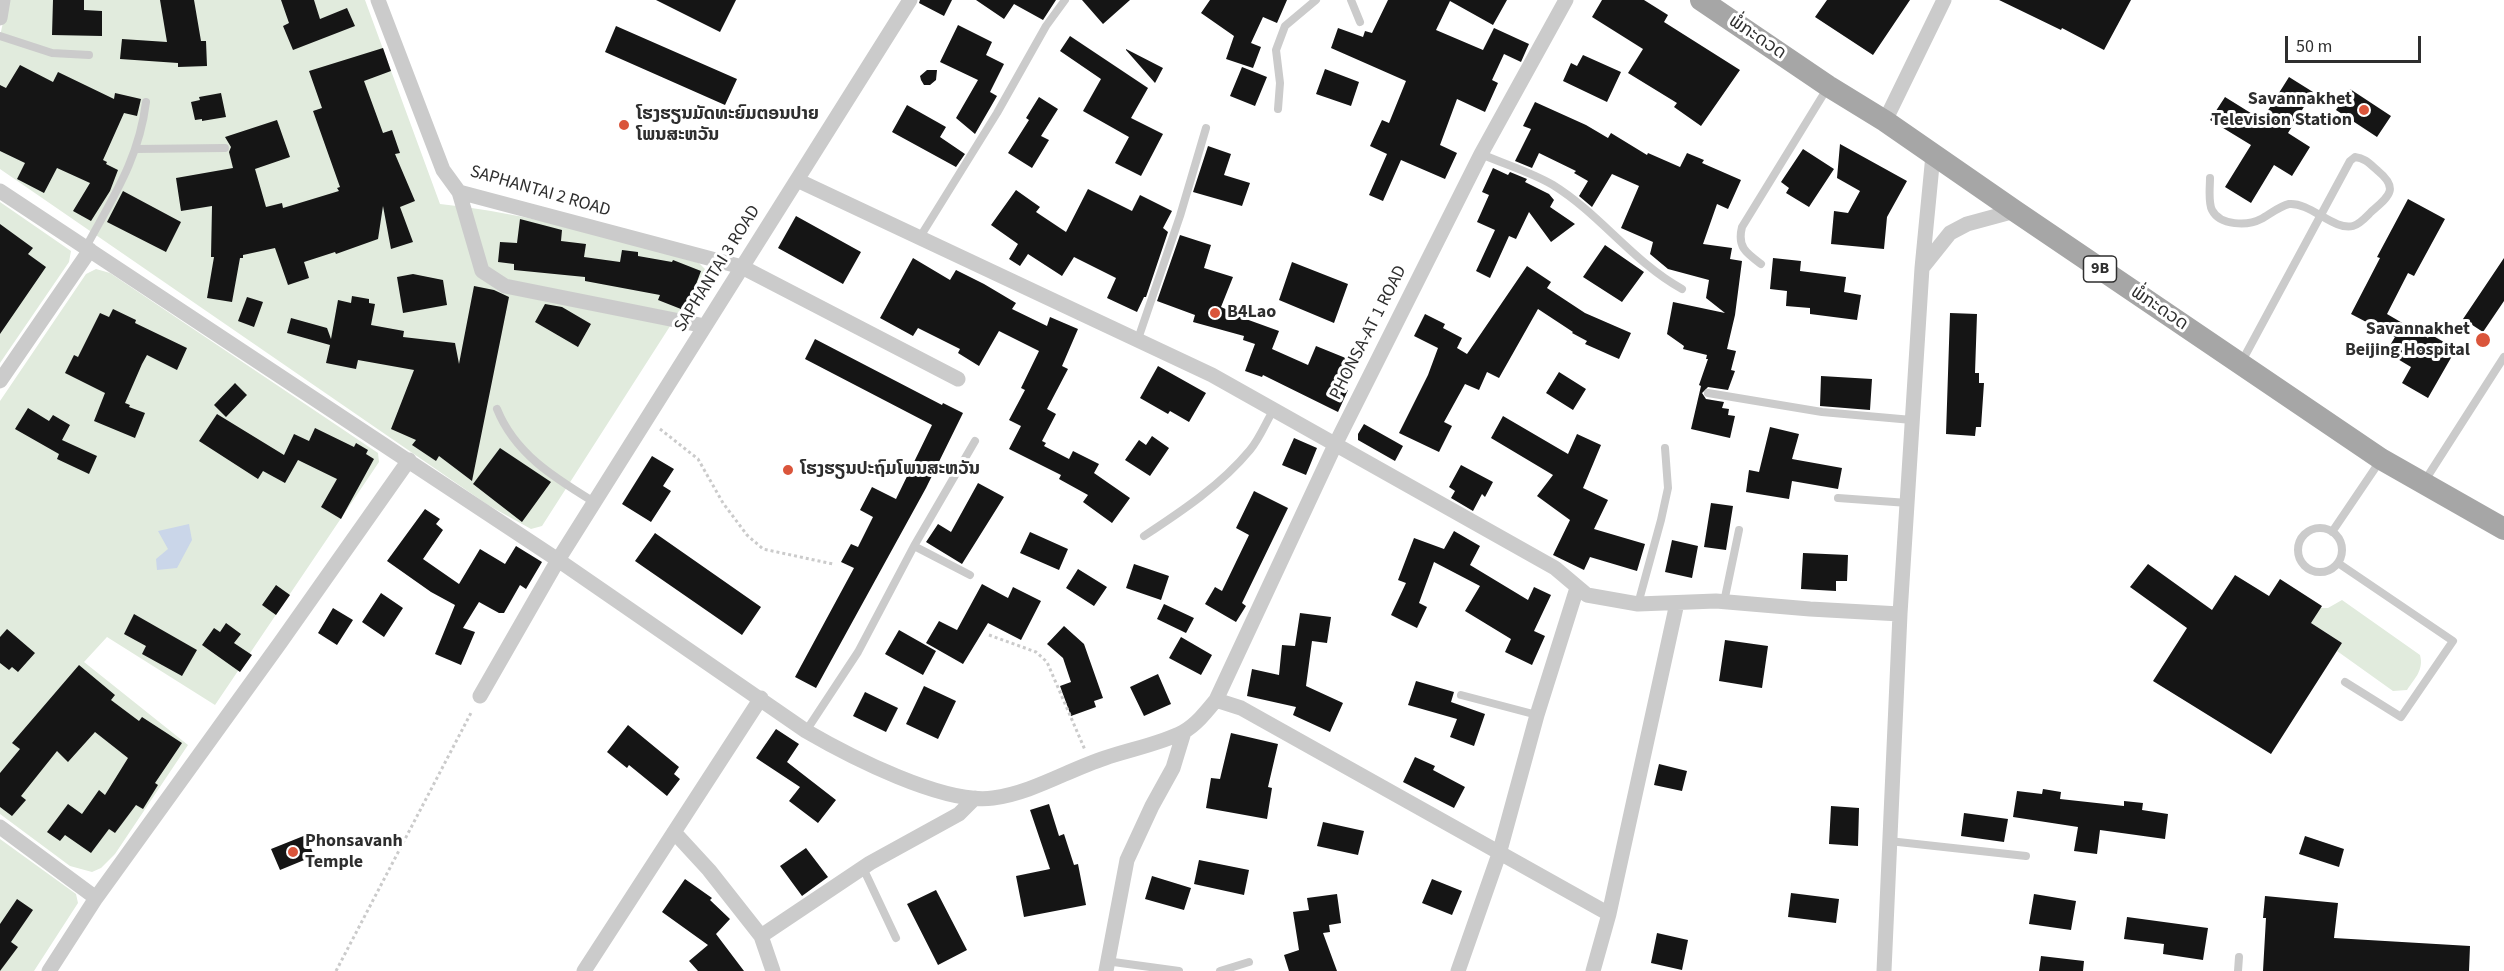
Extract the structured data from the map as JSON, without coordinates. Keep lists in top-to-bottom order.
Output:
{
  "streets": {
    "main road": ["ພໍ່ກະດວດ", "9B"],
    "street": ["SAPHANTAI 2 ROAD", "SAPHANTAI 3 ROAD", "PHONSA-AT 1 ROAD"]
  },
  "crossings": [
    ["SAPHANTAI 2 ROAD", "SAPHANTAI 3 ROAD"]
  ],
  "places": [
    "Savannakhet Television Station",
    "ໂຮງຮຽນມັດທະຍົມຕອນປາຍ ໂພນສະຫວັນ",
    "B4Lao",
    "Savannakhet Beijing Hospital",
    "ໂຮງຮຽນປະຖົມໂພນສະຫວັນ",
    "Phonsavanh Temple"
  ],
  "scale_bar": "50 m"
}
